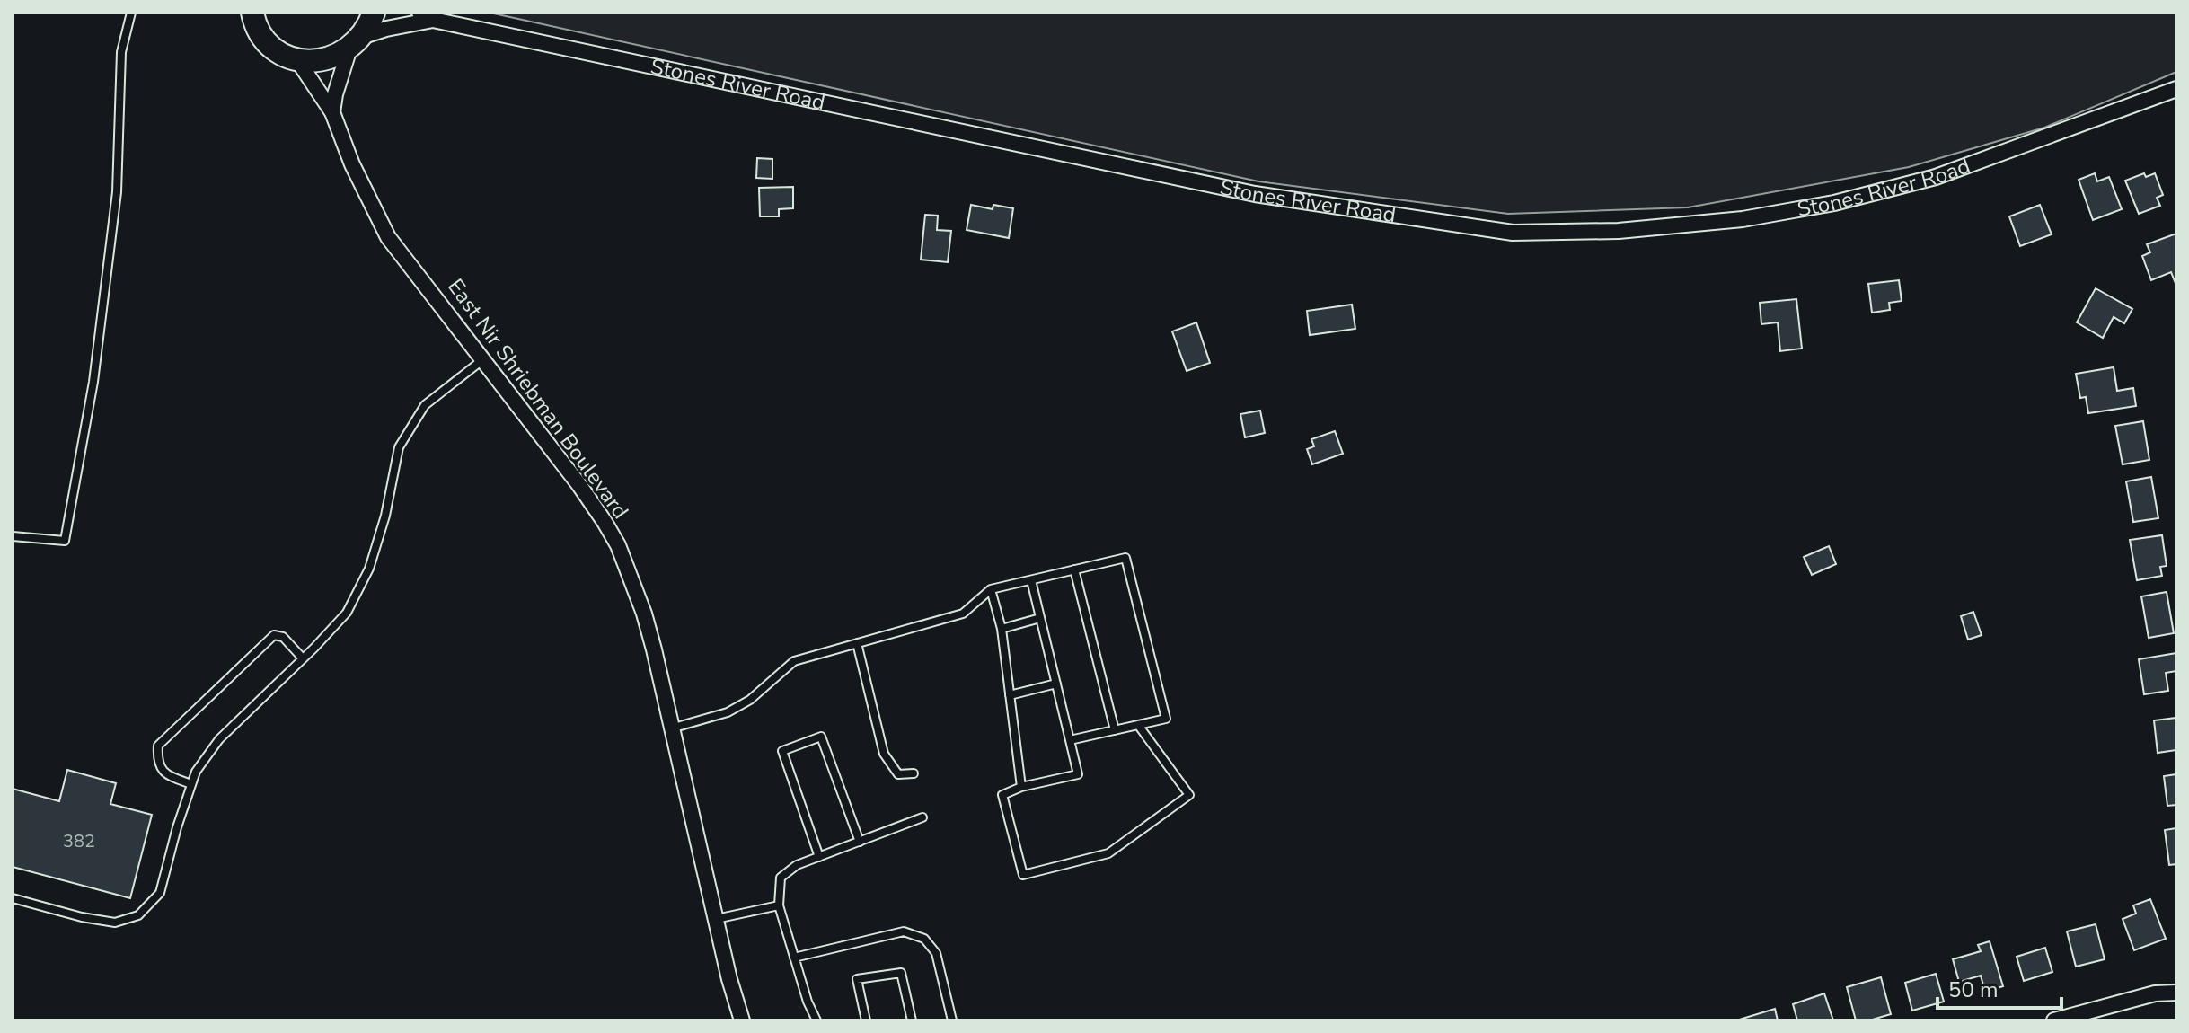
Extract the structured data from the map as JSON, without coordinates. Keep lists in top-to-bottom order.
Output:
{
  "streets": {
    "main road": ["Stones River Road"],
    "street": ["East Nir Shriebman Boulevard"]
  },
  "crossings": [
    ["Stones River Road", "East Nir Shriebman Boulevard"]
  ],
  "house_numbers": ["382"],
  "scale_bar": "50 m"
}
